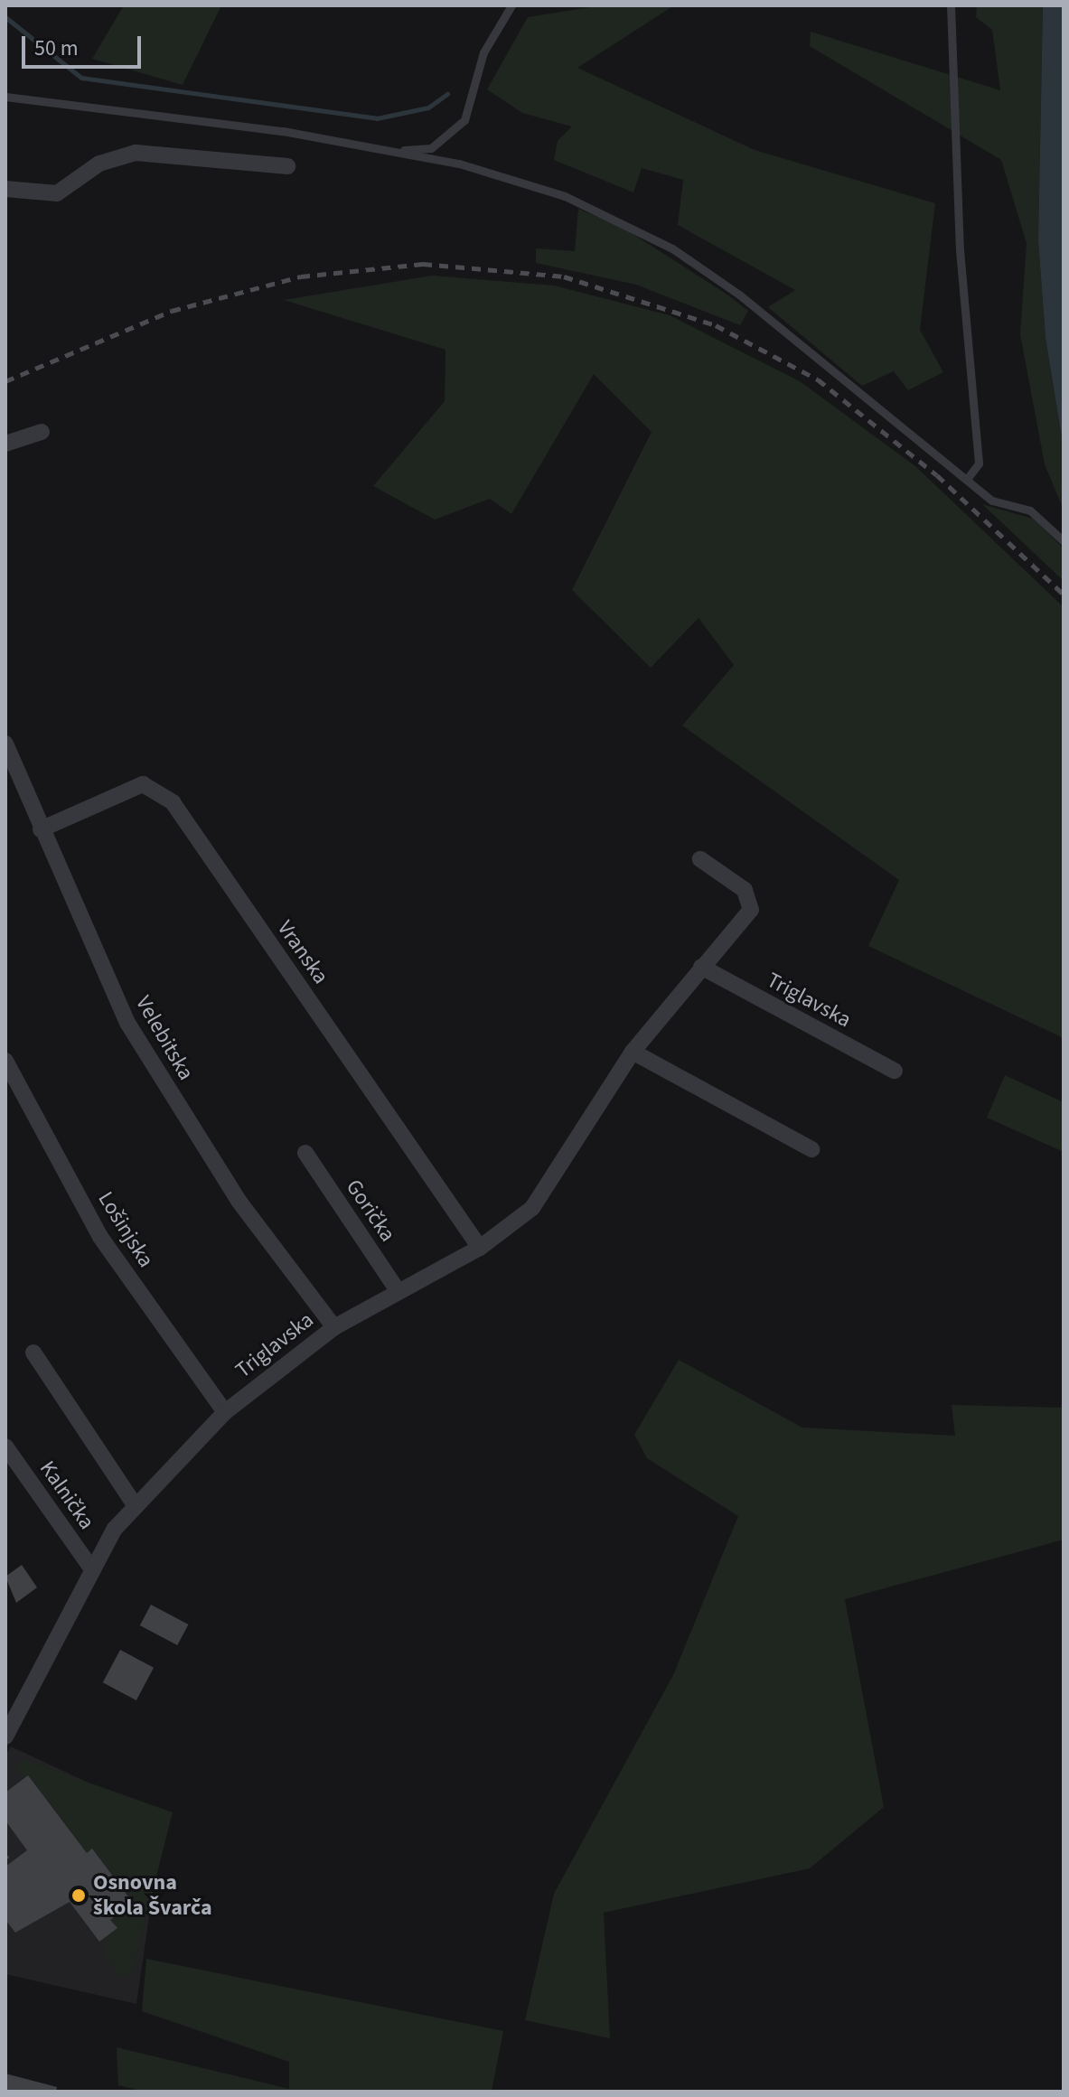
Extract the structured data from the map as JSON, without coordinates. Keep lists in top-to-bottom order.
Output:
{
  "streets": {
    "street": [
      "Vranska",
      "Triglavska",
      "Velebitska",
      "Gorička",
      "Lošinjska",
      "Kalnička"
    ]
  },
  "crossings": [
    ["Vranska", "Triglavska"],
    ["Vranska", "Velebitska"],
    ["Triglavska", "Velebitska"],
    ["Triglavska", "Gorička"],
    ["Triglavska", "Lošinjska"],
    ["Triglavska", "Kalnička"]
  ],
  "places": ["Osnovna škola Švarča"],
  "scale_bar": "50 m"
}
